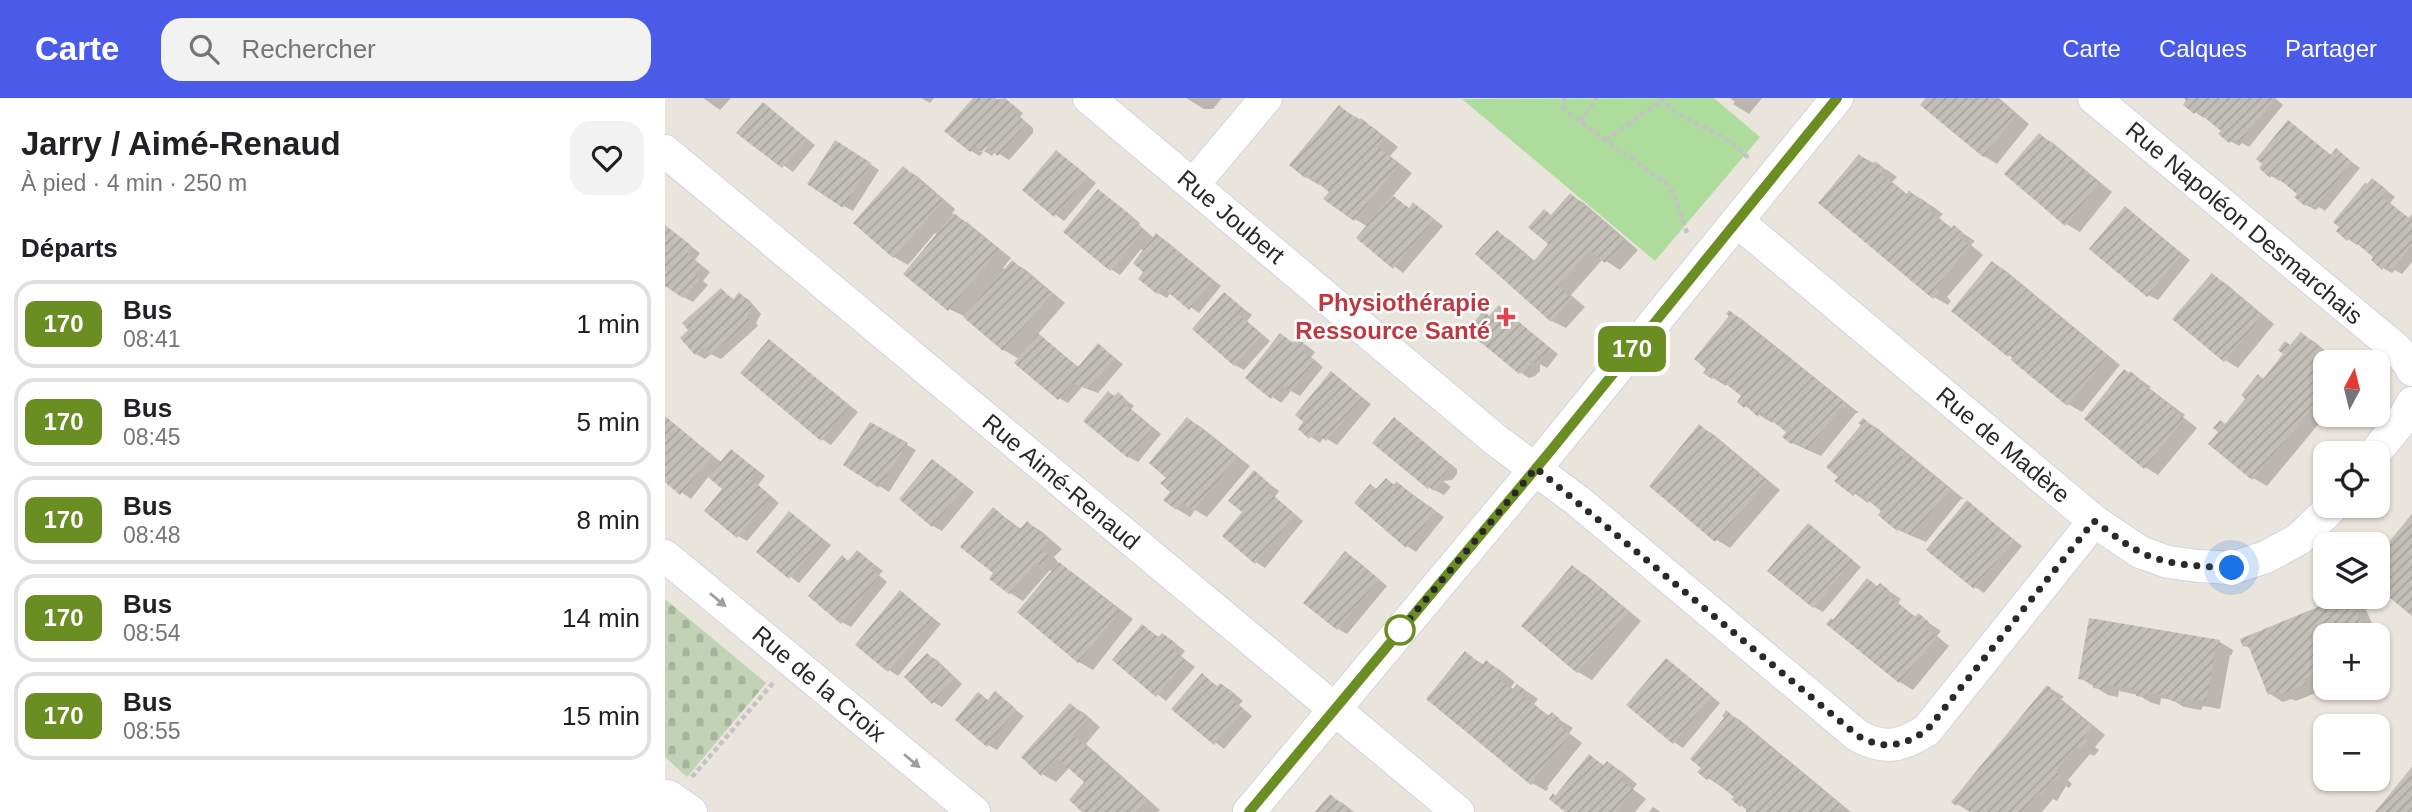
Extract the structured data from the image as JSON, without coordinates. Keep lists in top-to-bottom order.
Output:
{
  "streets": {
    "street": [
      "Rue Joubert",
      "Rue Napoléon Desmarchais",
      "Rue de Madère",
      "Rue Aimé-Renaud",
      "Rue de la Croix"
    ]
  },
  "crossings": [
    ["Rue Joubert", "Rue de Madère"]
  ],
  "one_way": ["Rue de la Croix"],
  "places": {
    "health": ["Physiothérapie Ressource Santé"]
  },
  "lines": ["bus line 170"],
  "north": "top",
  "page": {
    "header": "Carte",
    "search": "Rechercher",
    "nav": ["Carte", "Calques", "Partager"],
    "heading": [
      ["Jarry / Aimé-Renaud", "À pied · 4 min · 250 m"],
      "Départs"
    ],
    "on_map": "170",
    "list": [
      {
        "mark": "170",
        "name": "Bus",
        "note": "08:41",
        "value": "1 min"
      },
      {
        "mark": "170",
        "name": "Bus",
        "note": "08:45",
        "value": "5 min"
      },
      {
        "mark": "170",
        "name": "Bus",
        "note": "08:48",
        "value": "8 min"
      },
      {
        "mark": "170",
        "name": "Bus",
        "note": "08:54",
        "value": "14 min"
      },
      {
        "mark": "170",
        "name": "Bus",
        "note": "08:55",
        "value": "15 min"
      }
    ],
    "map_buttons": ["+", "−"]
  }
}
